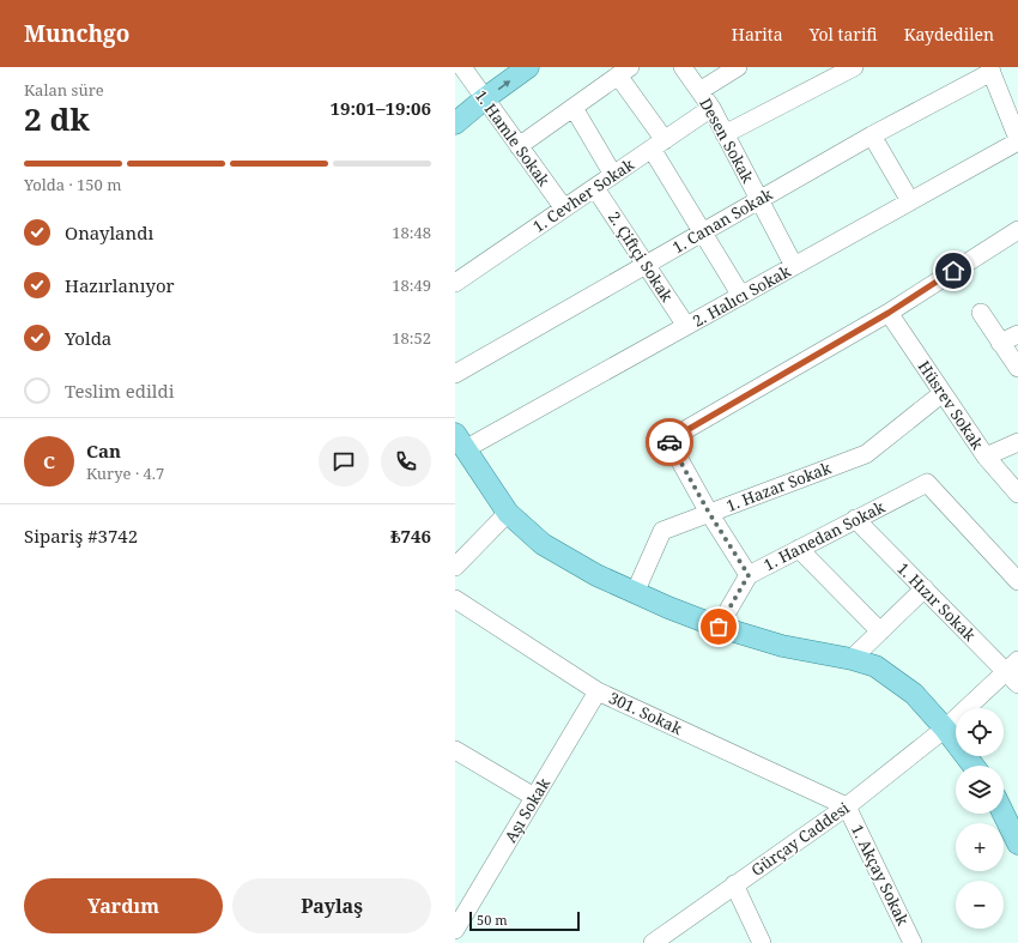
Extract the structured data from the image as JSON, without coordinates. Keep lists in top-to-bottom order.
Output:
{
  "streets": {
    "street": [
      "1. Hamle Sokak",
      "Desen Sokak",
      "1. Cevher Sokak",
      "1. Canan Sokak",
      "2. Çiftçi Sokak",
      "2. Halıcı Sokak",
      "Hüsrev Sokak",
      "1. Hazar Sokak",
      "1. Hanedan Sokak",
      "1. Hızır Sokak",
      "301. Sokak",
      "Aşı Sokak",
      "Gürçay Caddesi",
      "1. Akçay Sokak"
    ]
  },
  "crossings": [
    ["1. Hamle Sokak", "1. Cevher Sokak"],
    ["Desen Sokak", "1. Cevher Sokak"],
    ["Desen Sokak", "1. Canan Sokak"],
    ["Desen Sokak", "2. Halıcı Sokak"],
    ["1. Cevher Sokak", "2. Çiftçi Sokak"],
    ["1. Canan Sokak", "2. Çiftçi Sokak"],
    ["2. Çiftçi Sokak", "2. Halıcı Sokak"],
    ["Hüsrev Sokak", "1. Hazar Sokak"],
    ["1. Hanedan Sokak", "1. Hızır Sokak"],
    ["1. Hızır Sokak", "Gürçay Caddesi"],
    ["301. Sokak", "Aşı Sokak"],
    ["301. Sokak", "Gürçay Caddesi"],
    ["301. Sokak", "1. Akçay Sokak"],
    ["Gürçay Caddesi", "1. Akçay Sokak"]
  ],
  "scale_bar": "50 m",
  "page": {
    "header": "Munchgo",
    "nav": ["Harita", "Yol tarifi", "Kaydedilen"],
    "heading": ["2 dk", "Kalan süre", "19:01–19:06"],
    "panel": [
      "Can",
      "Kurye · 4.7",
      "Sipariş #3742",
      "₺746"
    ],
    "bar": "Yolda · 150 m",
    "list": [
      ["Onaylandı", "18:48"],
      ["Hazırlanıyor", "18:49"],
      ["Yolda", "18:52"],
      "Teslim edildi"
    ],
    "round": "C",
    "map_buttons": ["+", "−"],
    "buttons": ["Yardım", "Paylaş"],
    "scale": "50 m"
  }
}
